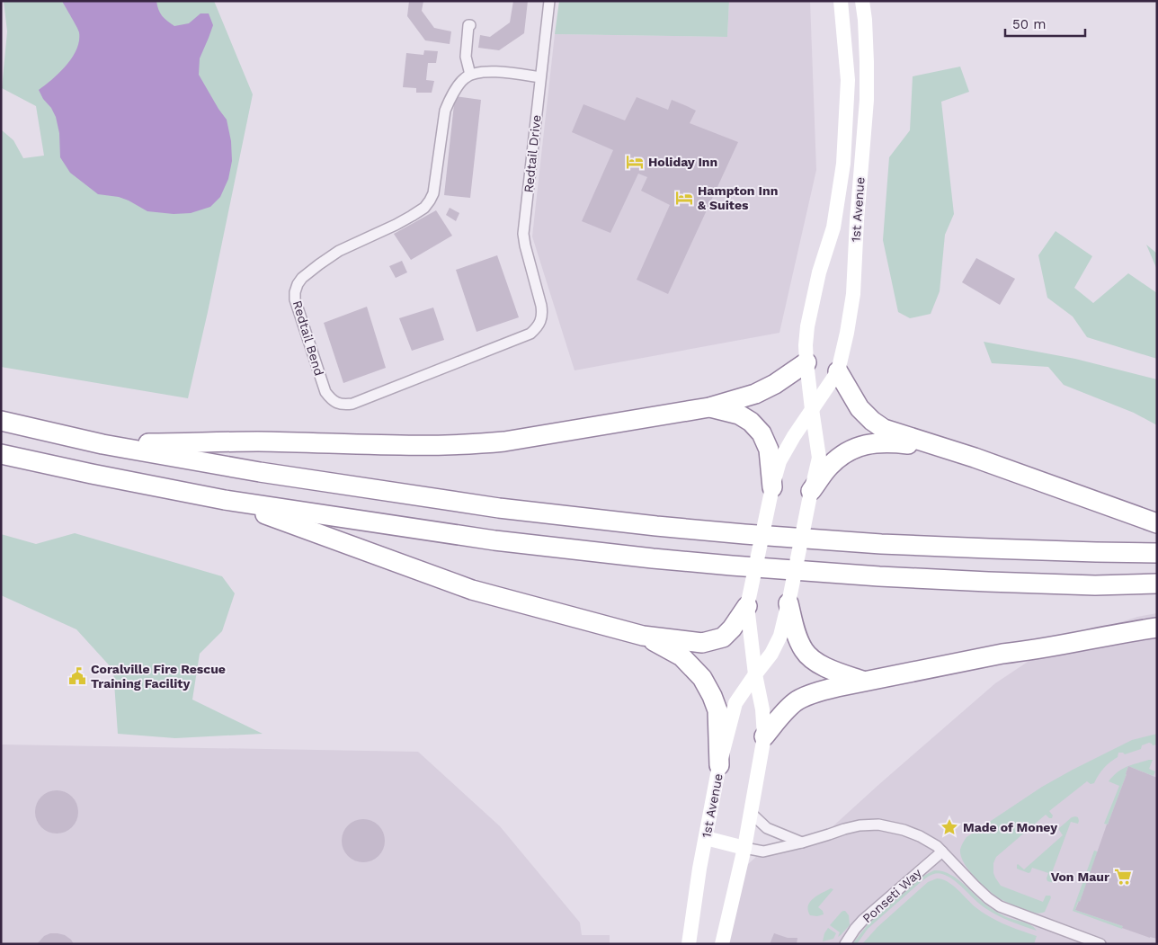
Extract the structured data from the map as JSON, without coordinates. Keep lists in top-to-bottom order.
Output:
{
  "streets": {
    "main road": ["1st Avenue"],
    "street": ["Redtail Drive", "Redtail Bend", "Ponseti Way"]
  },
  "crossings": [
    ["Redtail Drive", "Redtail Bend"]
  ],
  "places": {
    "hotel": ["Holiday Inn", "Hampton Inn & Suites"],
    "public building": ["Coralville Fire Rescue Training Facility"],
    "place": ["Made of Money"],
    "supermarket": ["Von Maur"]
  },
  "scale_bar": "50 m"
}
